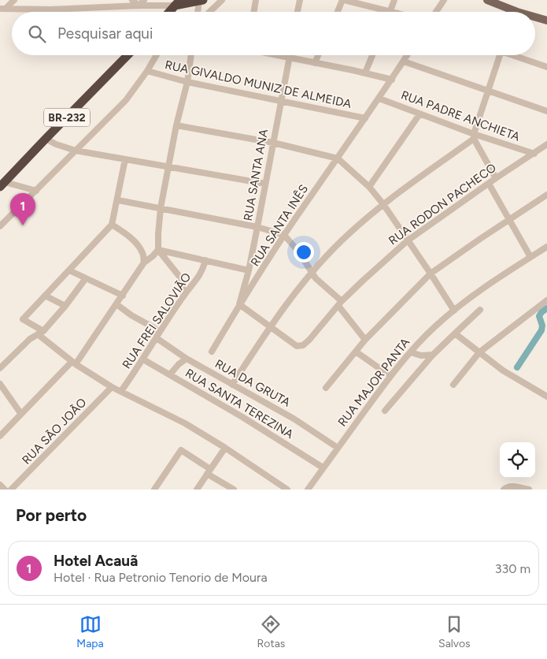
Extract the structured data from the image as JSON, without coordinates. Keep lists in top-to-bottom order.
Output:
{
  "streets": {
    "highway": ["BR-232"],
    "street": [
      "RUA GIVALDO MUNIZ DE ALMEIDA",
      "RUA PADRE ANCHIETA",
      "RUA SANTA ANA",
      "RUA RODON PACHECO",
      "RUA SANTA INÊS",
      "RUA FREI SALOVIÃO",
      "RUA MAJOR PANTA",
      "RUA DA GRUTA",
      "RUA SANTA TEREZINA",
      "RUA SÃO JOÃO"
    ]
  },
  "crossings": [
    ["RUA GIVALDO MUNIZ DE ALMEIDA", "RUA SANTA ANA"],
    ["RUA GIVALDO MUNIZ DE ALMEIDA", "RUA SANTA INÊS"],
    ["RUA PADRE ANCHIETA", "RUA RODON PACHECO"],
    ["RUA PADRE ANCHIETA", "RUA SANTA INÊS"],
    ["RUA SANTA ANA", "RUA SANTA INÊS"],
    ["RUA FREI SALOVIÃO", "RUA DA GRUTA"],
    ["RUA FREI SALOVIÃO", "RUA SANTA TEREZINA"],
    ["RUA MAJOR PANTA", "RUA DA GRUTA"],
    ["RUA MAJOR PANTA", "RUA SANTA TEREZINA"]
  ],
  "page": {
    "search": "Pesquisar aqui",
    "pins": "1",
    "heading": "Por perto",
    "list": [
      {
        "mark": "1",
        "name": "Hotel Acauã",
        "note": "Hotel · Rua Petronio Tenorio de Moura",
        "value": "330 m"
      }
    ],
    "nav": ["Mapa", "Rotas", "Salvos"]
  }
}
